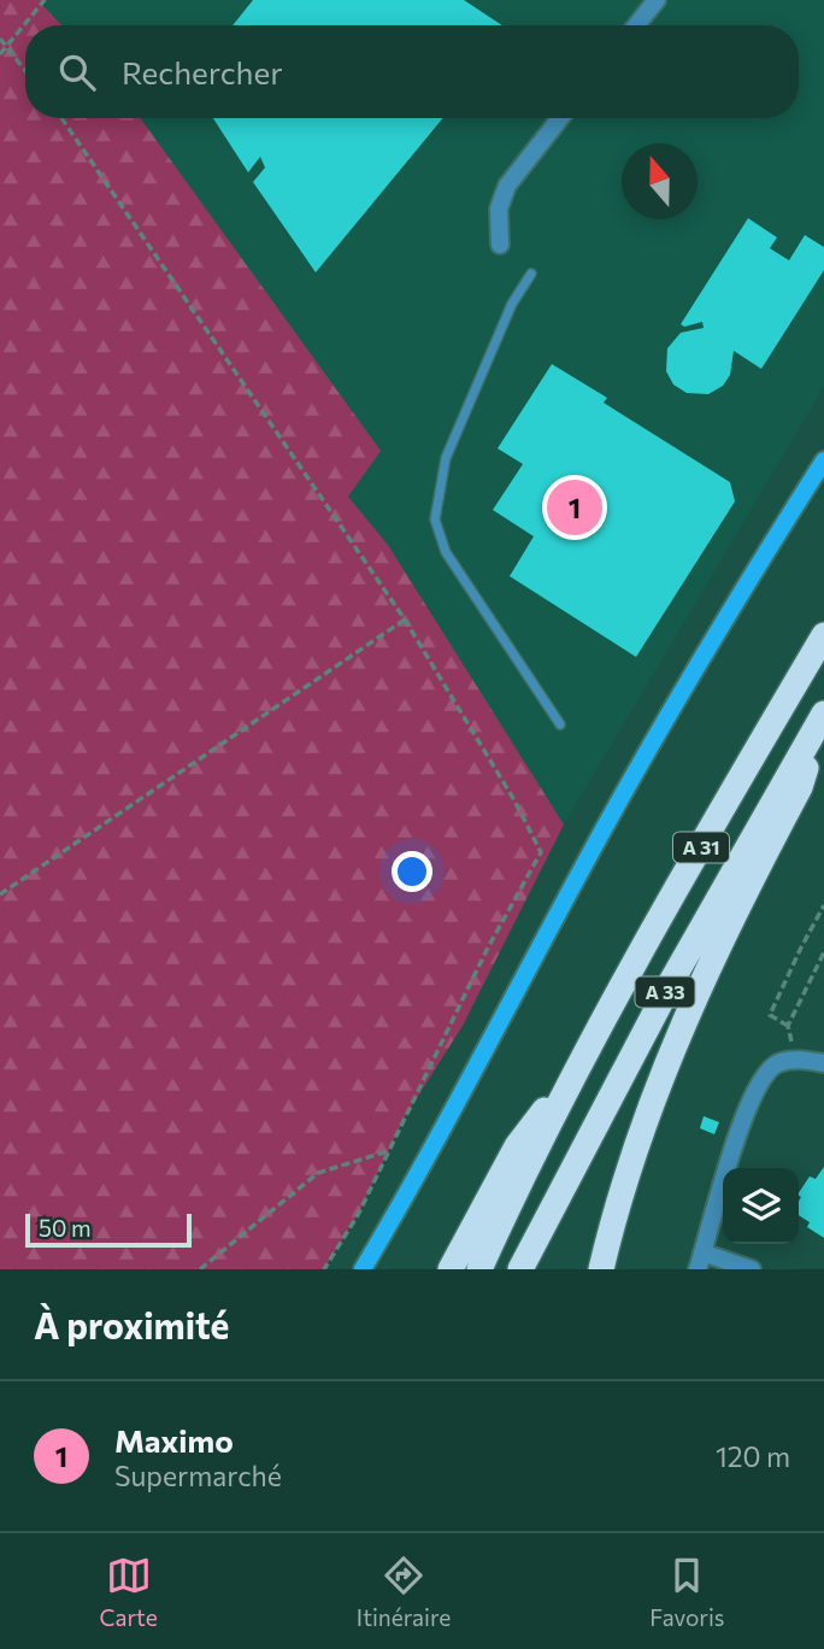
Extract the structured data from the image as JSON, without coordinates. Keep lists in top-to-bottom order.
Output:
{
  "streets": {
    "highway": ["A 31", "A 33"]
  },
  "crossings": [
    ["A 31", "A 33"]
  ],
  "scale_bar": "50 m",
  "north": "top",
  "page": {
    "search": "Rechercher",
    "pins": "1",
    "scale": "50 m",
    "heading": "À proximité",
    "list": [
      {
        "mark": "1",
        "name": "Maximo",
        "note": "Supermarché",
        "value": "120 m"
      }
    ],
    "nav": ["Carte", "Itinéraire", "Favoris"]
  }
}
